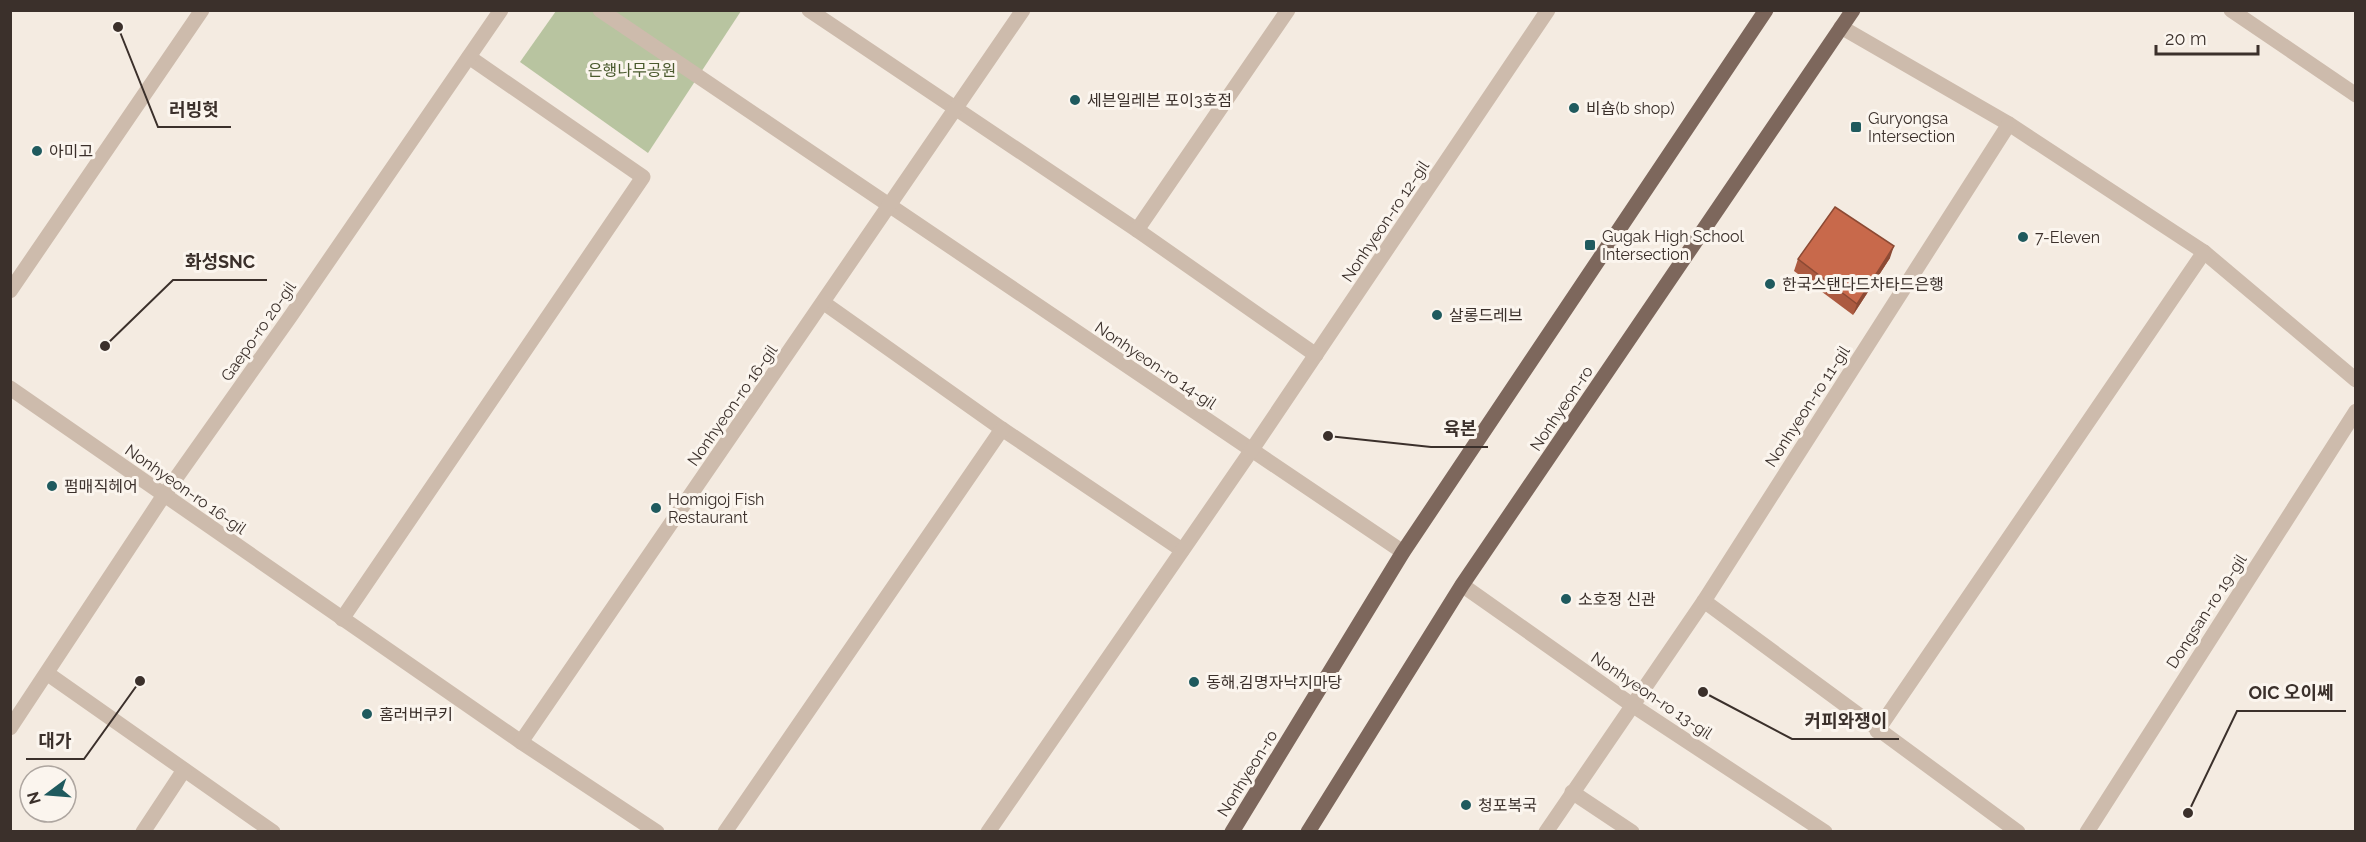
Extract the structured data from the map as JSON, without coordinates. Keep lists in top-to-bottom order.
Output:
{
  "streets": {
    "main road": ["Nonhyeon-ro"],
    "street": [
      "Nonhyeon-ro 12-gil",
      "Gaepo-ro 20-gil",
      "Nonhyeon-ro 14-gil",
      "Nonhyeon-ro 16-gil",
      "Nonhyeon-ro 11-gil",
      "Dongsan-ro 19-gil",
      "Nonhyeon-ro 13-gil"
    ]
  },
  "crossings": [
    ["Nonhyeon-ro 12-gil", "Nonhyeon-ro 14-gil"],
    ["Gaepo-ro 20-gil", "Nonhyeon-ro 16-gil"],
    ["Nonhyeon-ro 14-gil", "Nonhyeon-ro 16-gil"],
    ["Nonhyeon-ro 14-gil", "Nonhyeon-ro"],
    ["Nonhyeon-ro 11-gil", "Nonhyeon-ro 13-gil"],
    ["Nonhyeon-ro", "Nonhyeon-ro 13-gil"]
  ],
  "parks": ["은행나무공원"],
  "places": {
    "other": [
      "러빙헛",
      "세븐일레븐 포이3호점",
      "비숍(b shop)",
      "아미고",
      "7-Eleven",
      "한국스탠다드차타드은행",
      "살롱드레브",
      "화성SNC",
      "육본",
      "펌매직헤어",
      "Homigoj Fish Restaurant",
      "소호정 신관",
      "대가",
      "동해,김명자낙지마당",
      "커피와쟁이",
      "홈러버쿠키",
      "청포복국",
      "OIC 오이쎄"
    ],
    "transit": ["Guryongsa Intersection", "Gugak High School Intersection"]
  },
  "scale_bar": "20 m",
  "north": "left"
}
